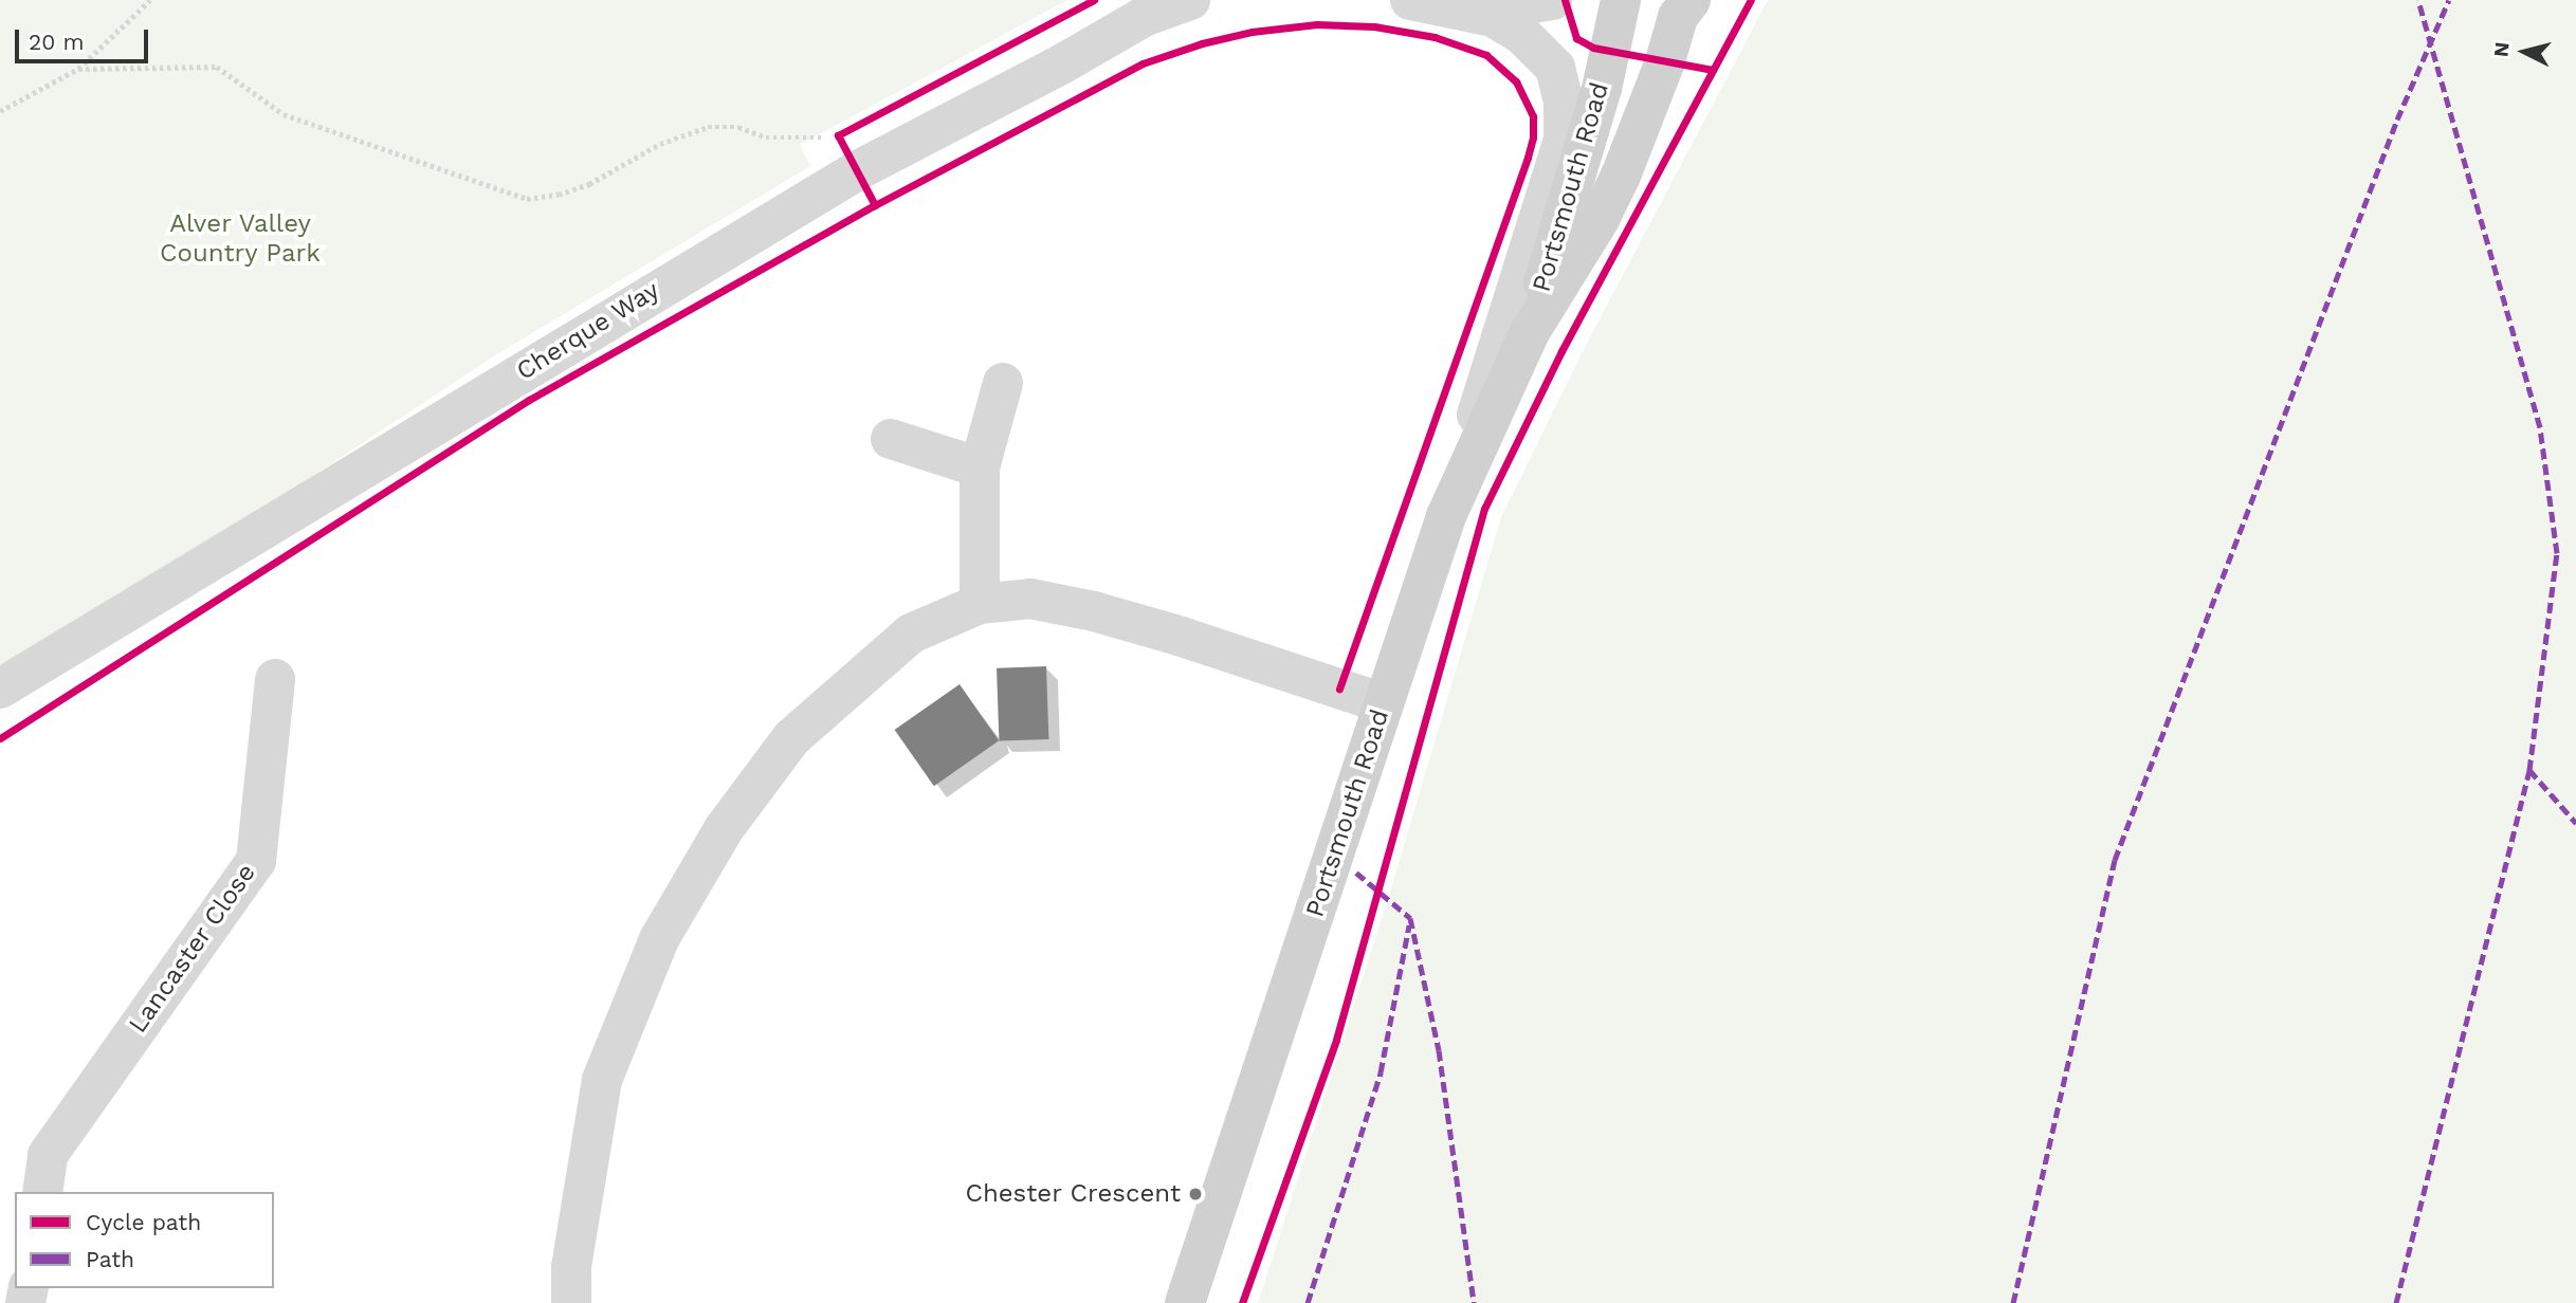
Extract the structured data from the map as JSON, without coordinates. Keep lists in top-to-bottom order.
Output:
{
  "streets": {
    "main road": ["Portsmouth Road"],
    "street": ["Cherque Way", "Lancaster Close"]
  },
  "parks": ["Alver Valley Country Park"],
  "places": ["Chester Crescent"],
  "legend": ["Cycle path", "Path"],
  "scale_bar": "20 m",
  "north": "left"
}
